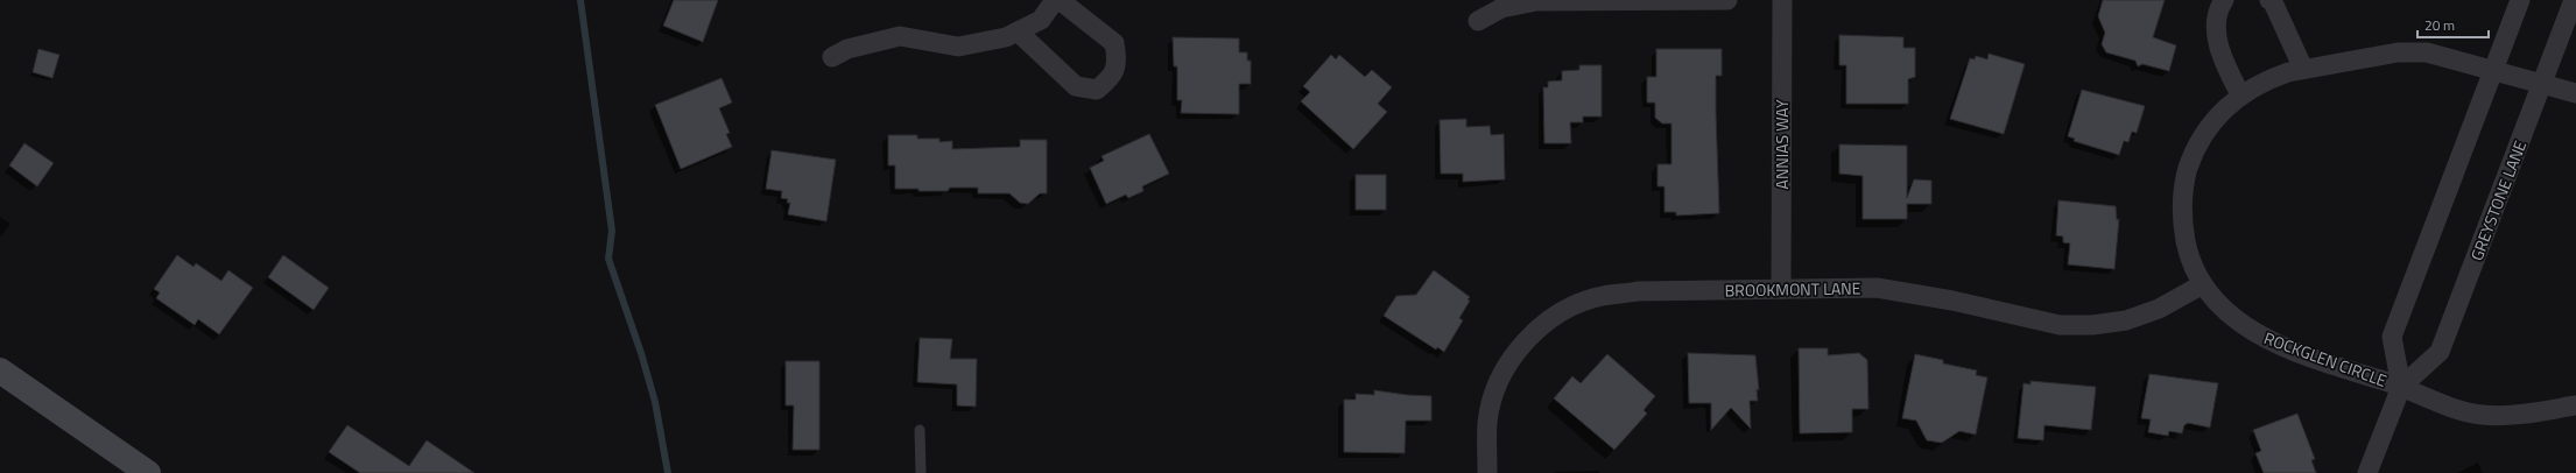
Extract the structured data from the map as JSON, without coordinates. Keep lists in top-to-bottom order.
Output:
{
  "streets": {
    "street": [
      "ANNIAS WAY",
      "GREYSTONE LANE",
      "BROOKMONT LANE",
      "ROCKGLEN CIRCLE"
    ]
  },
  "crossings": [
    ["ANNIAS WAY", "BROOKMONT LANE"],
    ["GREYSTONE LANE", "ROCKGLEN CIRCLE"],
    ["BROOKMONT LANE", "ROCKGLEN CIRCLE"]
  ],
  "scale_bar": "20 m"
}
